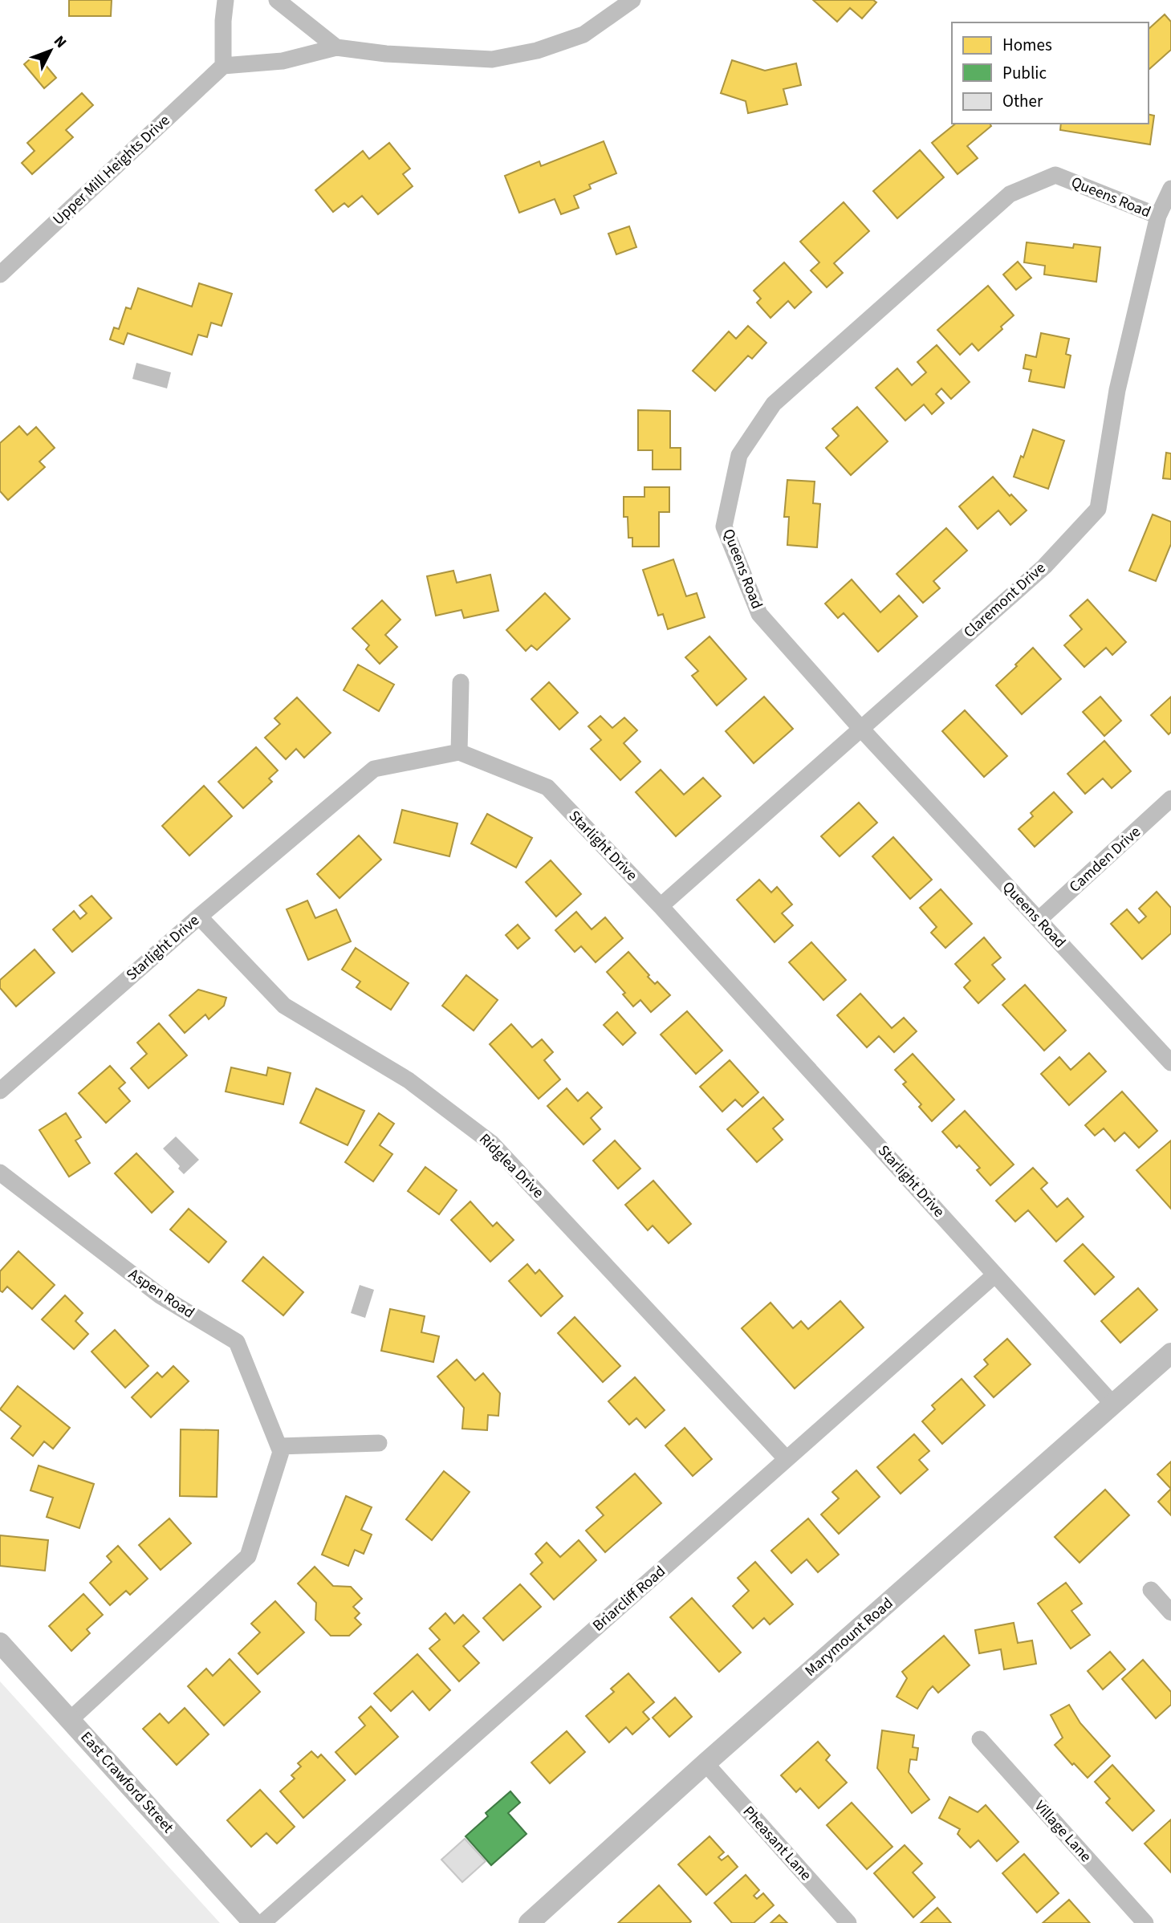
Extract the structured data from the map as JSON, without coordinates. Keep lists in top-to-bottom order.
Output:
{
  "streets": {
    "street": [
      "Upper Mill Heights Drive",
      "Queens Road",
      "Claremont Drive",
      "Starlight Drive",
      "Camden Drive",
      "Ridglea Drive",
      "Aspen Road",
      "Briarcliff Road",
      "Marymount Road",
      "East Crawford Street",
      "Village Lane",
      "Pheasant Lane"
    ]
  },
  "crossings": [
    ["Queens Road", "Claremont Drive"],
    ["Queens Road", "Camden Drive"],
    ["Claremont Drive", "Starlight Drive"],
    ["Starlight Drive", "Ridglea Drive"],
    ["Starlight Drive", "Briarcliff Road"],
    ["Starlight Drive", "Marymount Road"],
    ["Ridglea Drive", "Briarcliff Road"],
    ["Marymount Road", "Pheasant Lane"]
  ],
  "legend": ["Homes", "Public", "Other"],
  "north": "top right"
}
